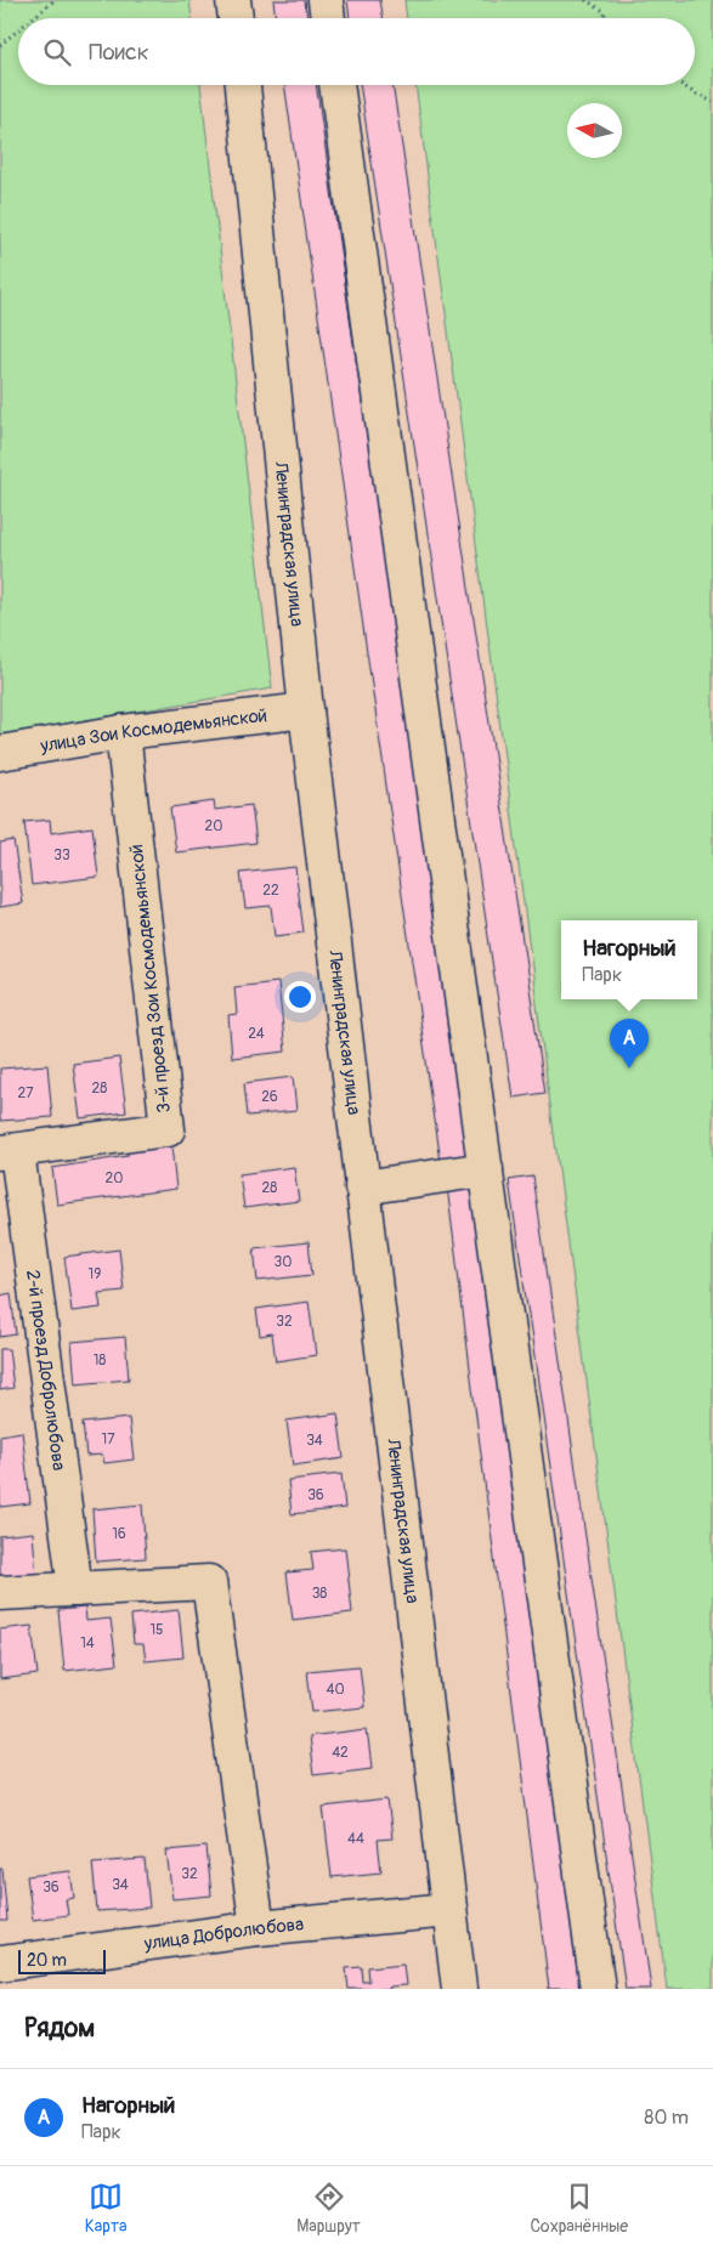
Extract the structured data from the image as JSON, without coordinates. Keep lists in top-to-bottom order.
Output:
{
  "streets": {
    "street": [
      "Ленинградская улица",
      "улица Зои Космодемьянской",
      "3-й проезд Зои Космодемьянской",
      "2-й проезд Добролюбова",
      "улица Добролюбова"
    ]
  },
  "crossings": [
    ["Ленинградская улица", "улица Зои Космодемьянской"],
    ["Ленинградская улица", "улица Добролюбова"],
    ["улица Зои Космодемьянской", "3-й проезд Зои Космодемьянской"],
    ["3-й проезд Зои Космодемьянской", "2-й проезд Добролюбова"]
  ],
  "house_numbers": [
    "20",
    "33",
    "22",
    "24",
    "28",
    "27",
    "26",
    "20",
    "28",
    "30",
    "19",
    "32",
    "18",
    "17",
    "34",
    "36",
    "16",
    "38",
    "15",
    "14",
    "40",
    "42",
    "44",
    "32",
    "34",
    "36"
  ],
  "scale_bar": "20 m",
  "north": "left",
  "page": {
    "search": "Поиск",
    "popup": ["Нагорный", "Парк"],
    "pins": "A",
    "scale": "20 m",
    "heading": "Рядом",
    "list": [
      {
        "mark": "A",
        "name": "Нагорный",
        "note": "Парк",
        "value": "80 m"
      }
    ],
    "nav": ["Карта", "Маршрут", "Сохранённые"]
  }
}
